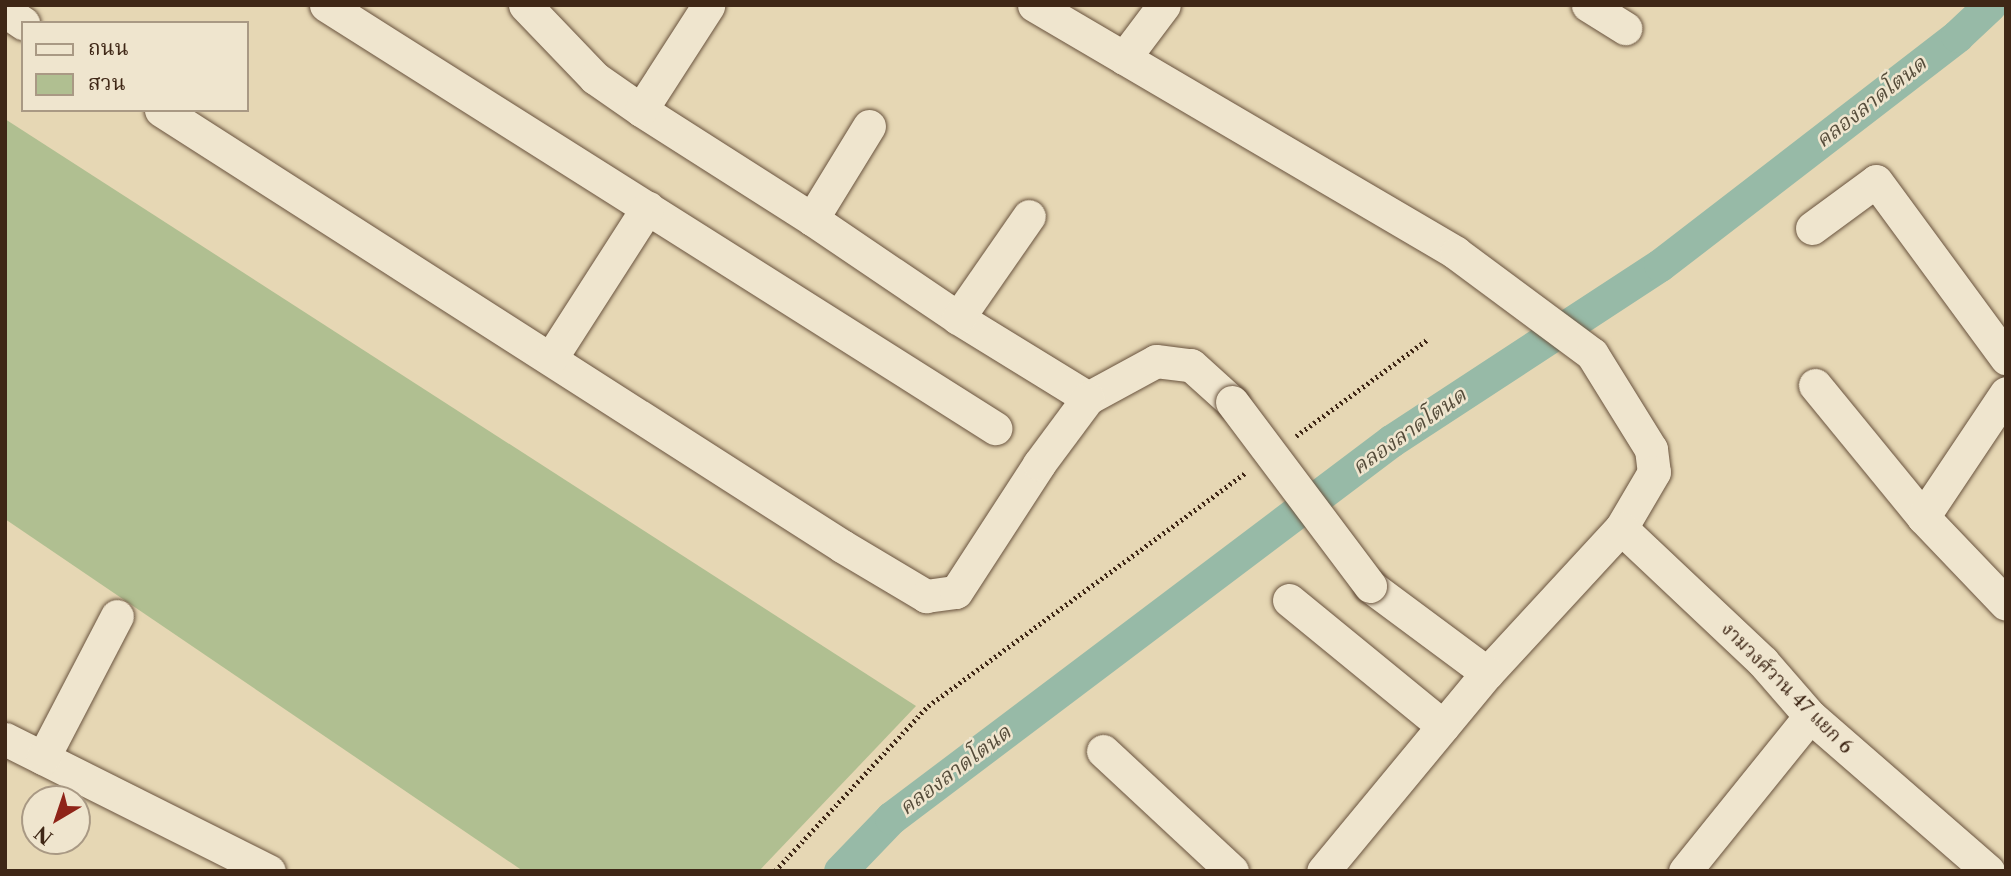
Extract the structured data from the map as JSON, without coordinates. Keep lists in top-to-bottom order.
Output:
{
  "streets": {
    "street": ["งามวงศ์วาน 47 แยก 6"]
  },
  "water": ["คลองลาดโตนด"],
  "legend": ["ถนน", "สวน"],
  "north": "bottom left"
}
